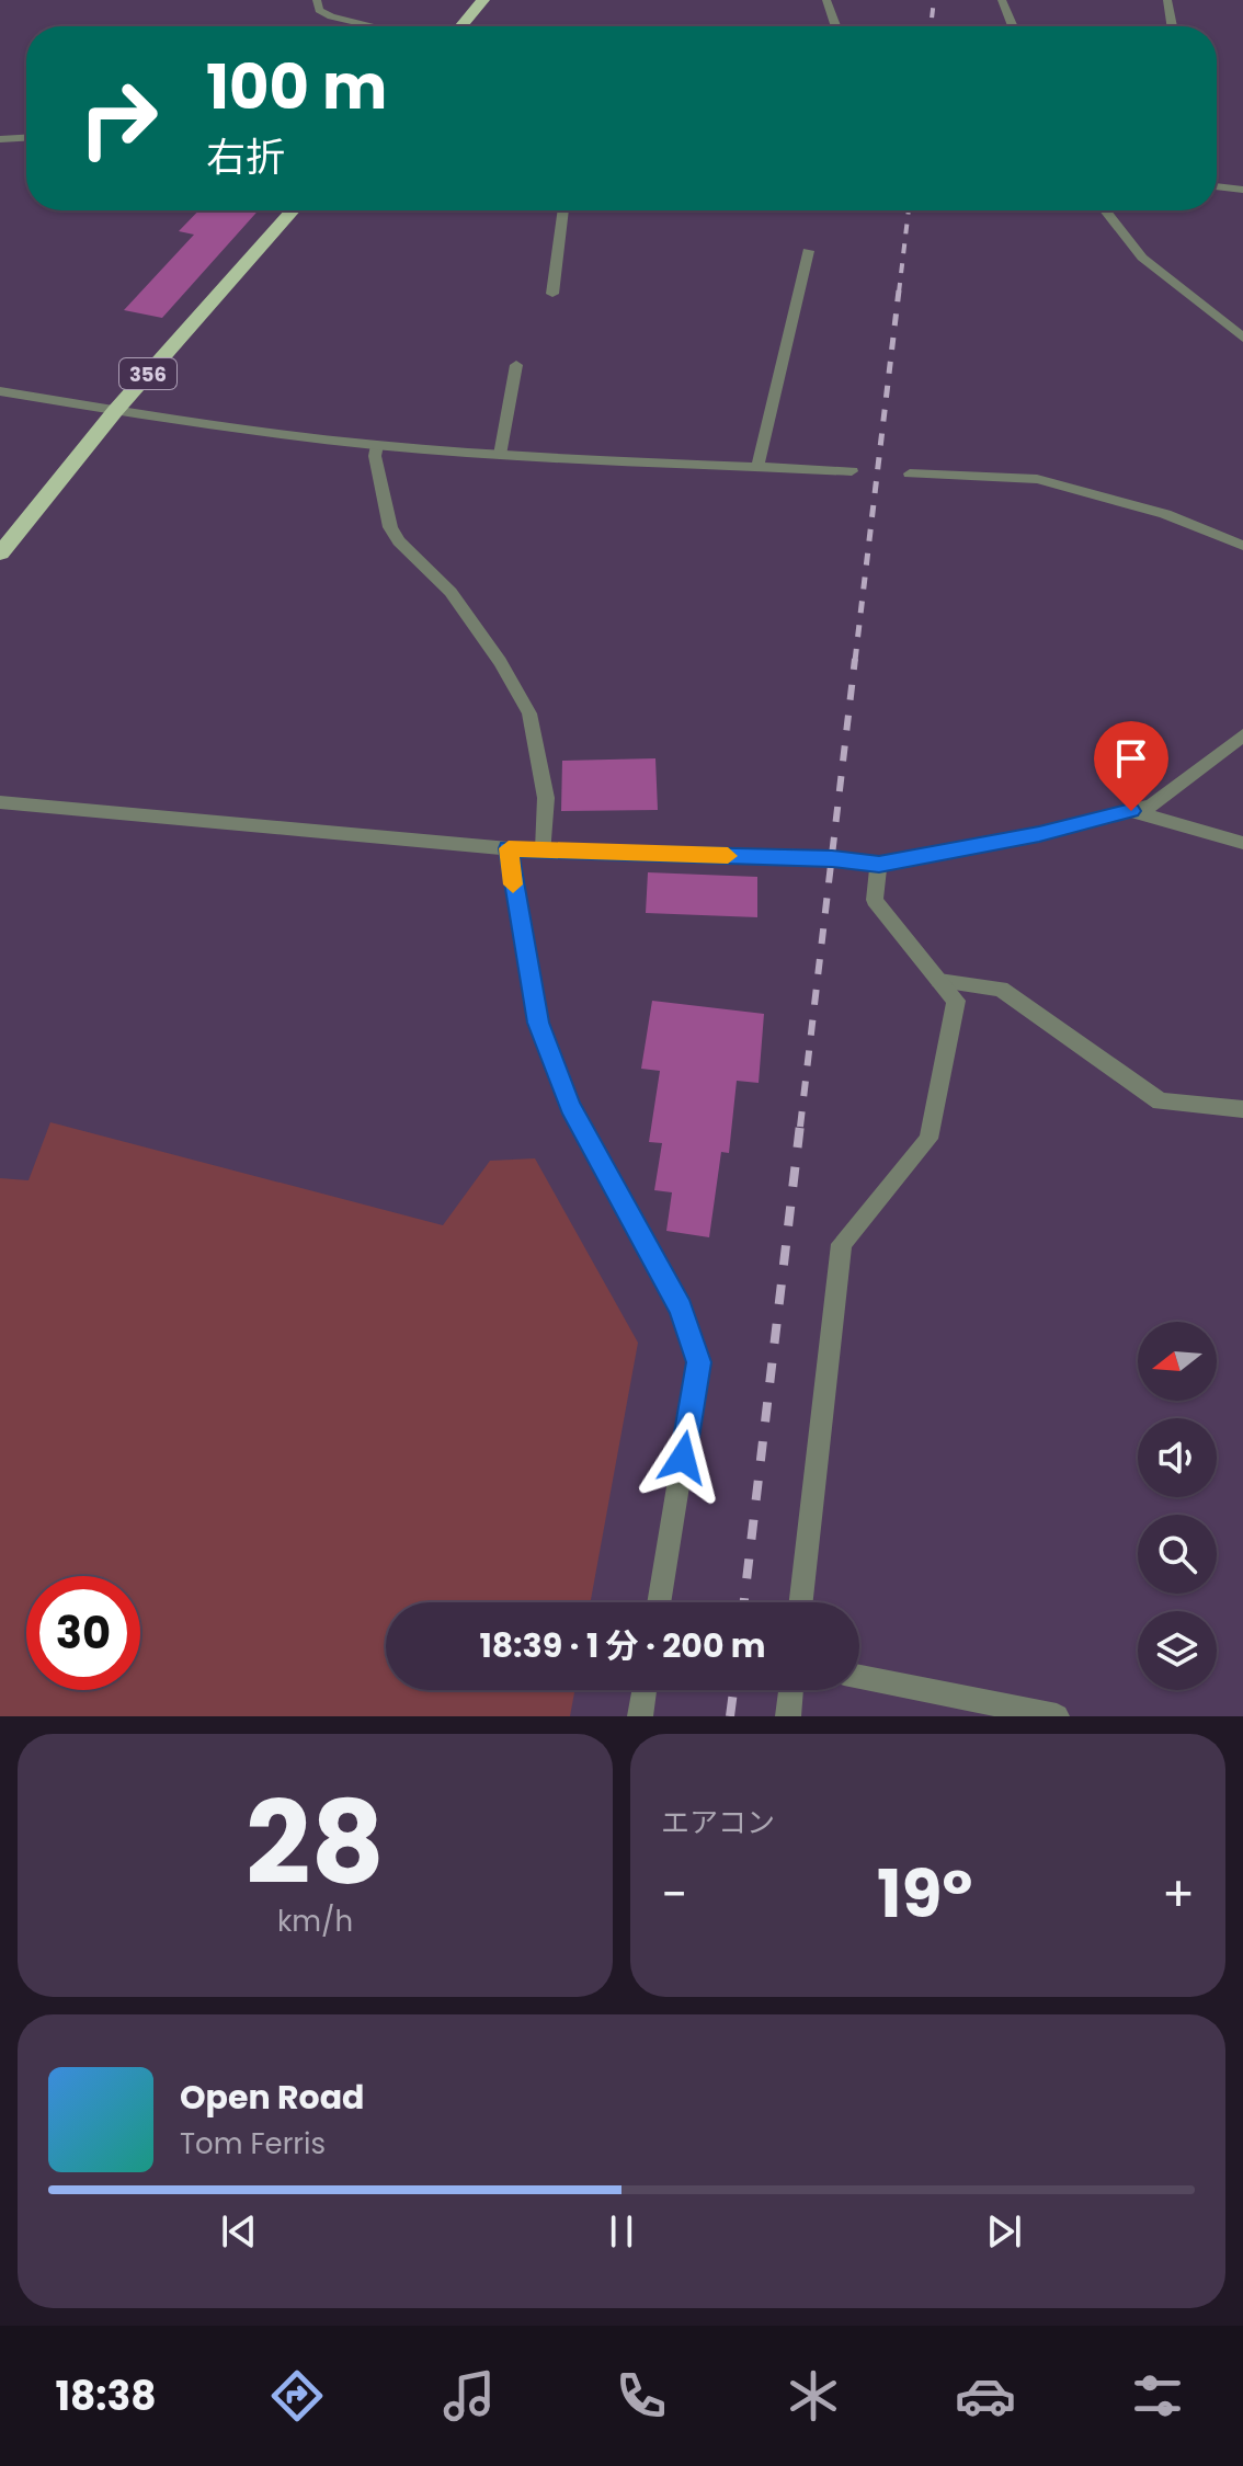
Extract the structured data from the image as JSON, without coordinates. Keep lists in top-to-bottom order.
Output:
{
  "streets": {
    "highway": ["356"]
  },
  "north": "left",
  "page": {
    "turn": ["100 m", "右折"],
    "limit": "30",
    "trip": "18:39 · 1 分 · 200 m",
    "tile": [
      ["28", "km/h"],
      "エアコン"
    ],
    "heat": ["−", "19°", "+"],
    "song": ["Open Road", "Tom Ferris"],
    "tabs": "18:38"
  }
}
